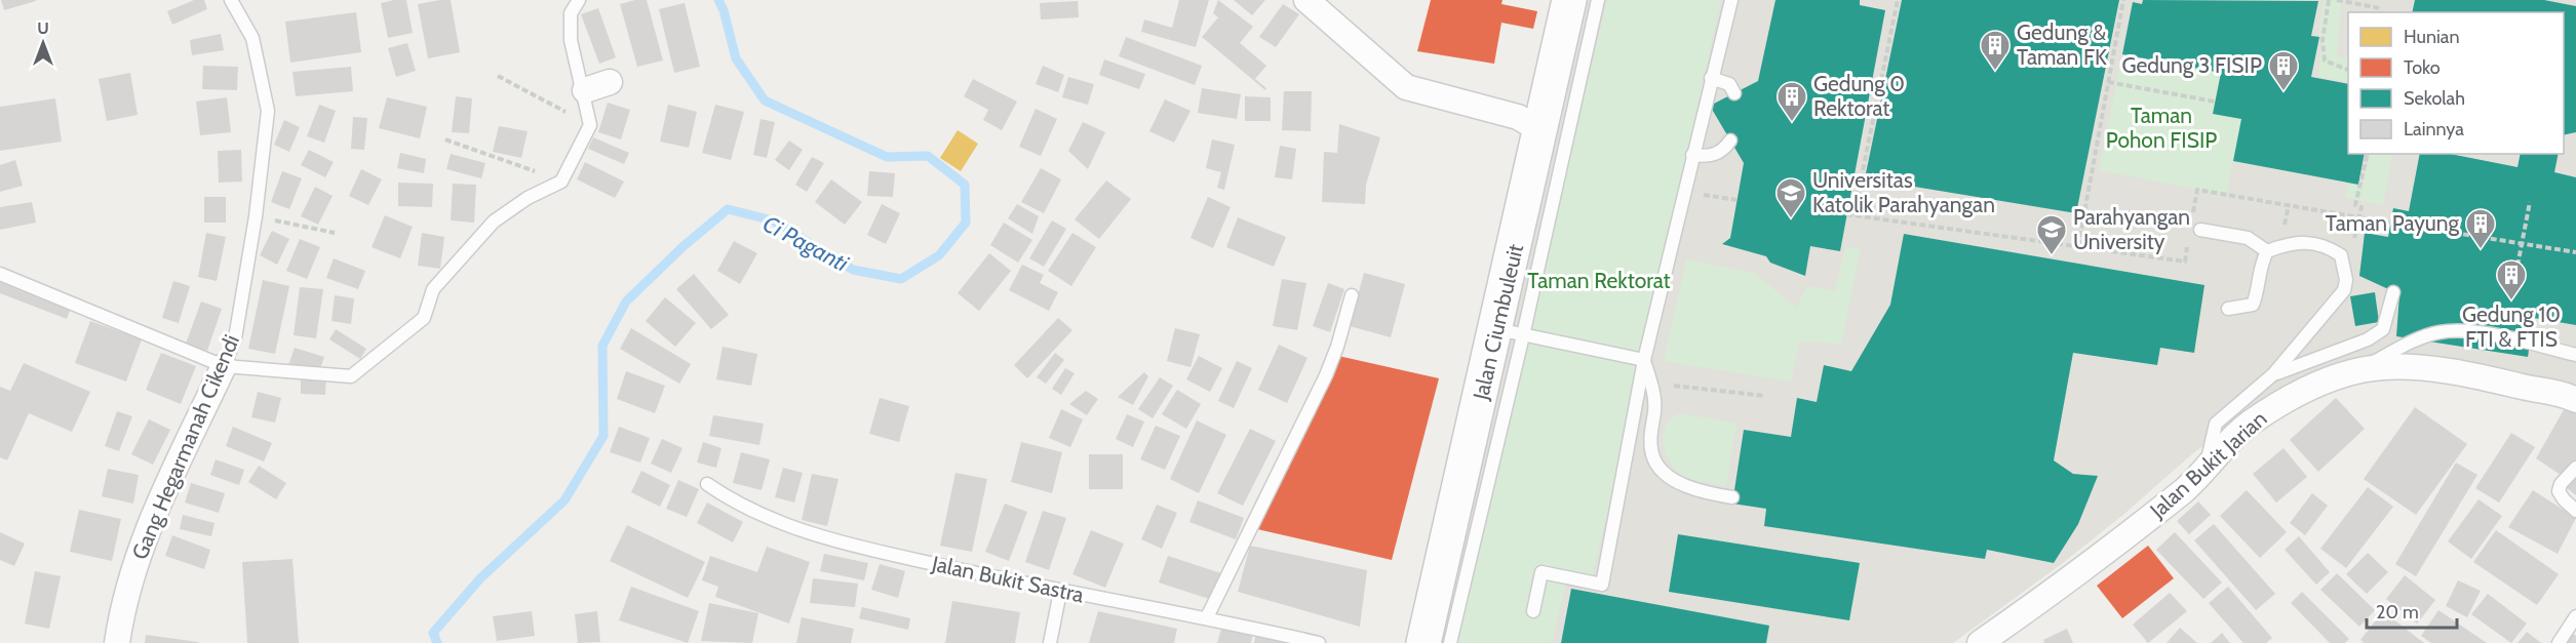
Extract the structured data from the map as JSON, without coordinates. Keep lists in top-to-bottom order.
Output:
{
  "streets": {
    "main road": ["Jalan Ciumbuleuit"],
    "street": ["Gang Hegarmanah Cikendi", "Jalan Bukit Jarian"],
    "lane": ["Jalan Bukit Sastra"]
  },
  "water": ["Ci Paganti"],
  "parks": ["Taman Pohon FISIP", "Taman Rektorat"],
  "places": {
    "building": [
      "Gedung & Taman FK",
      "Gedung 3 FISIP",
      "Gedung 0 Rektorat",
      "Taman Payung",
      "Gedung 10 FTI & FTIS"
    ],
    "school or university": ["Universitas Katolik Parahyangan", "Parahyangan University"]
  },
  "legend": [
    "Hunian",
    "Toko",
    "Sekolah",
    "Lainnya"
  ],
  "scale_bar": "20 m",
  "north": "top"
}
